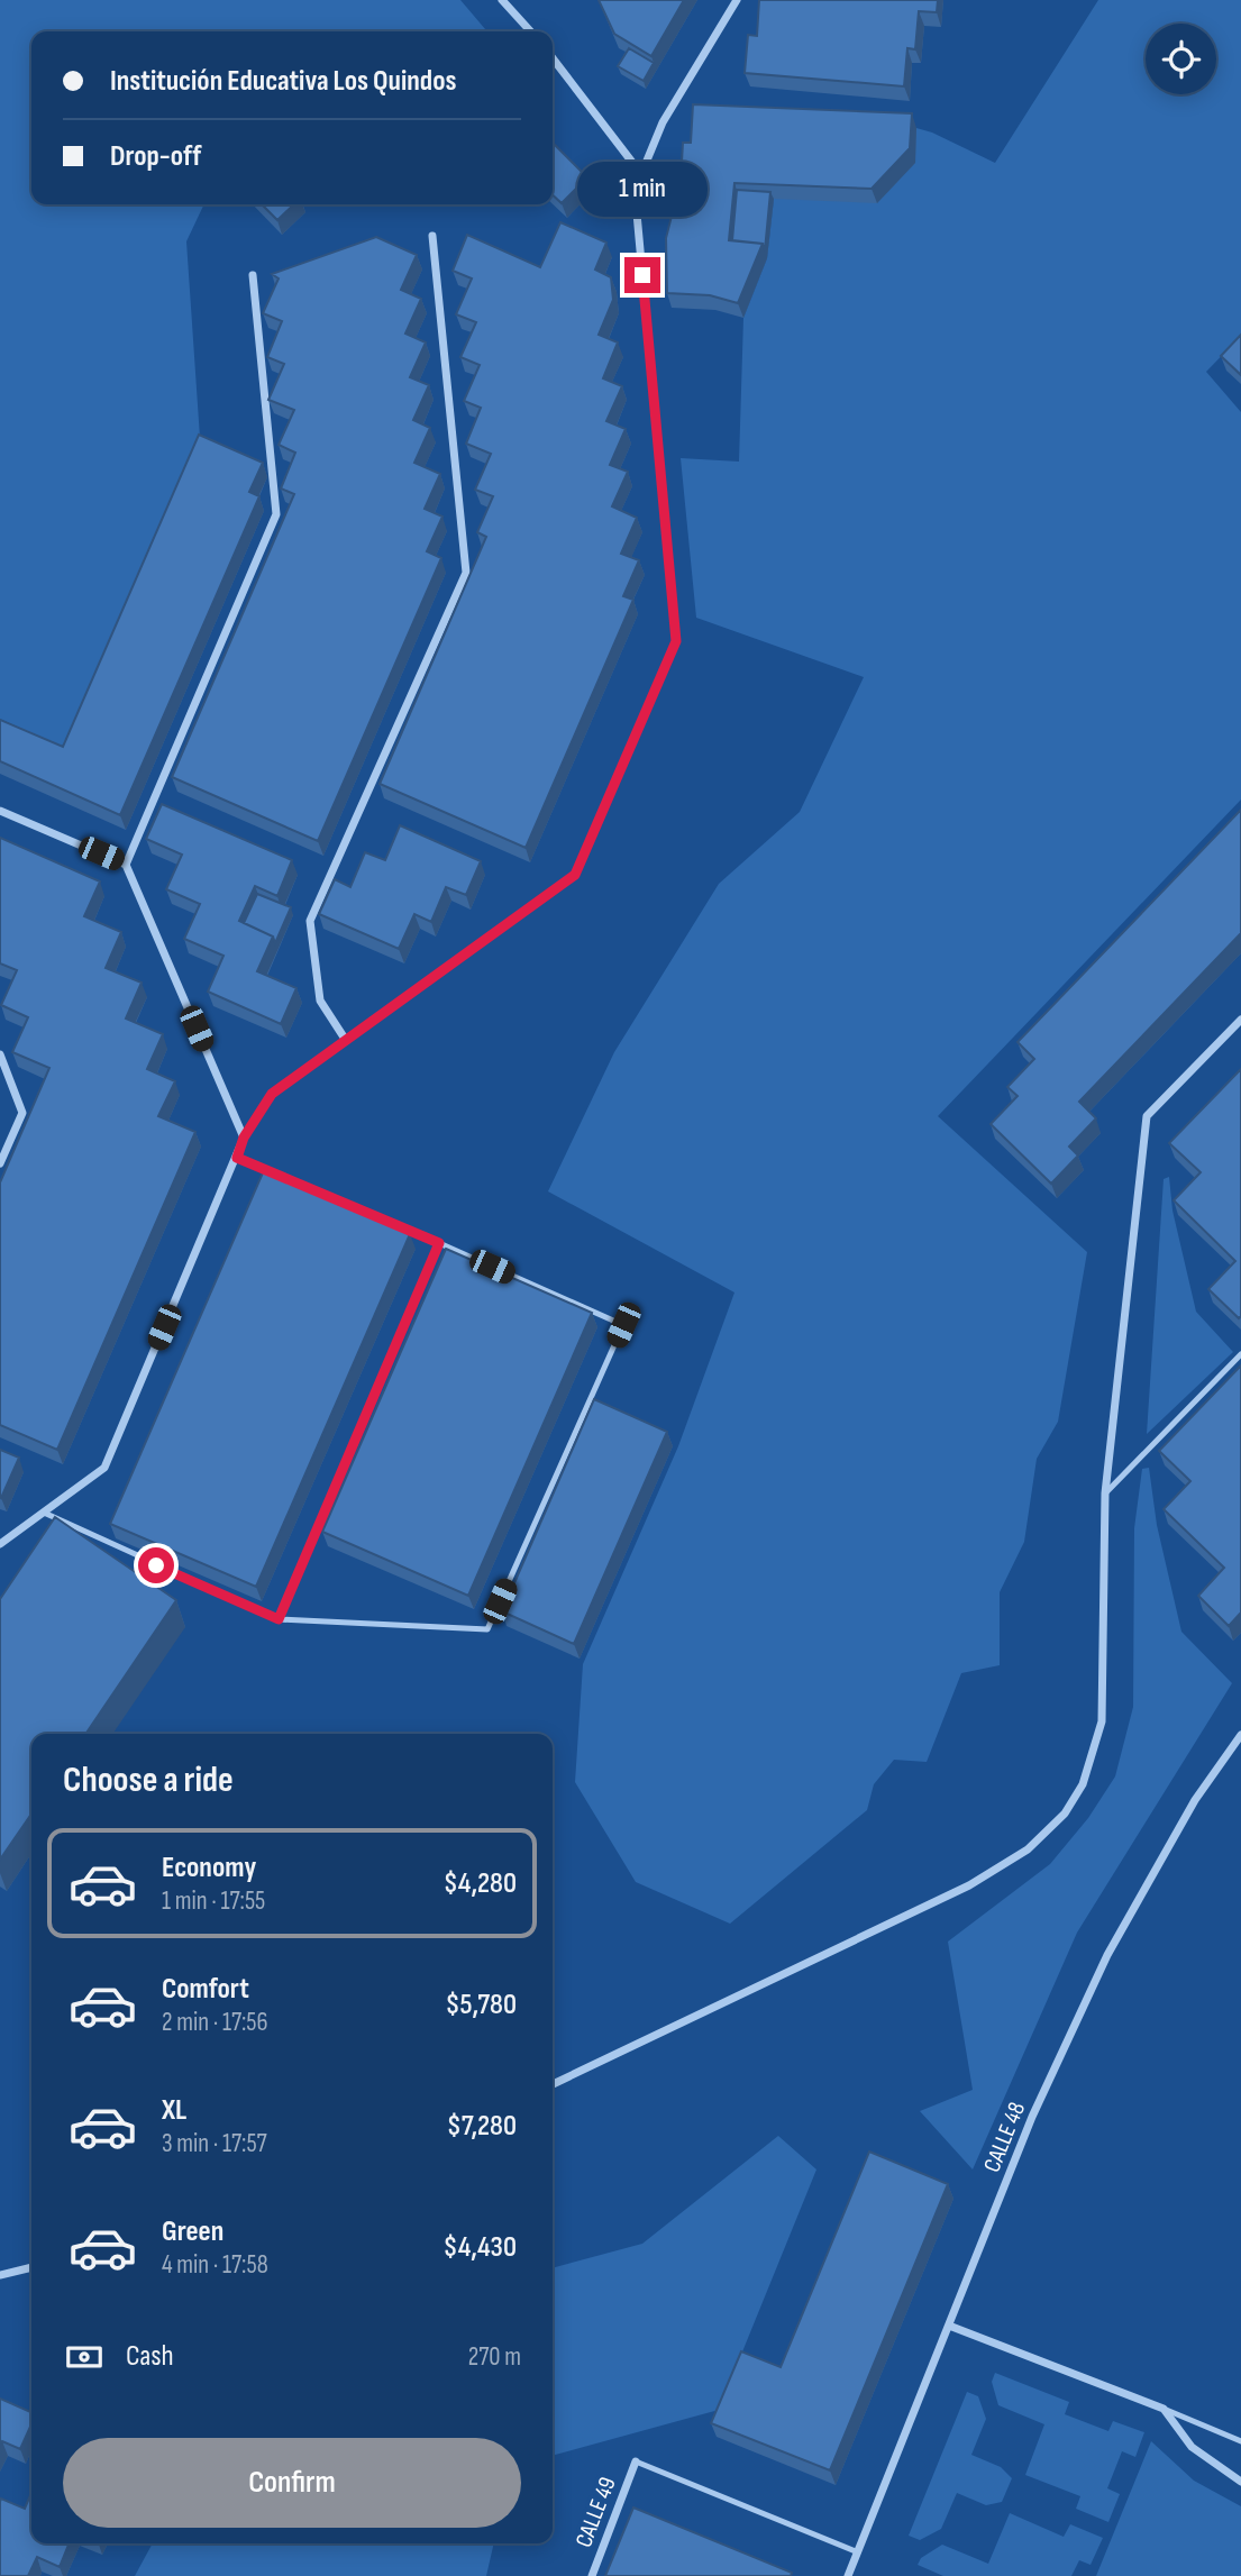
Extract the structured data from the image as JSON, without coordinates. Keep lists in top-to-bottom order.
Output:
{
  "streets": {
    "street": ["CALLE 48", "CALLE 49"]
  },
  "page": {
    "banner": ["Institución Educativa Los Quindos", "Drop-off"],
    "bubble": "1 min",
    "heading": "Choose a ride",
    "list": [
      {
        "name": "Economy",
        "note": "1 min · 17:55",
        "value": "$4,280"
      },
      {
        "name": "Comfort",
        "note": "2 min · 17:56",
        "value": "$5,780"
      },
      {
        "name": "XL",
        "note": "3 min · 17:57",
        "value": "$7,280"
      },
      {
        "name": "Green",
        "note": "4 min · 17:58",
        "value": "$4,430"
      }
    ],
    "pay": ["Cash", "270 m"],
    "buttons": "Confirm"
  }
}
